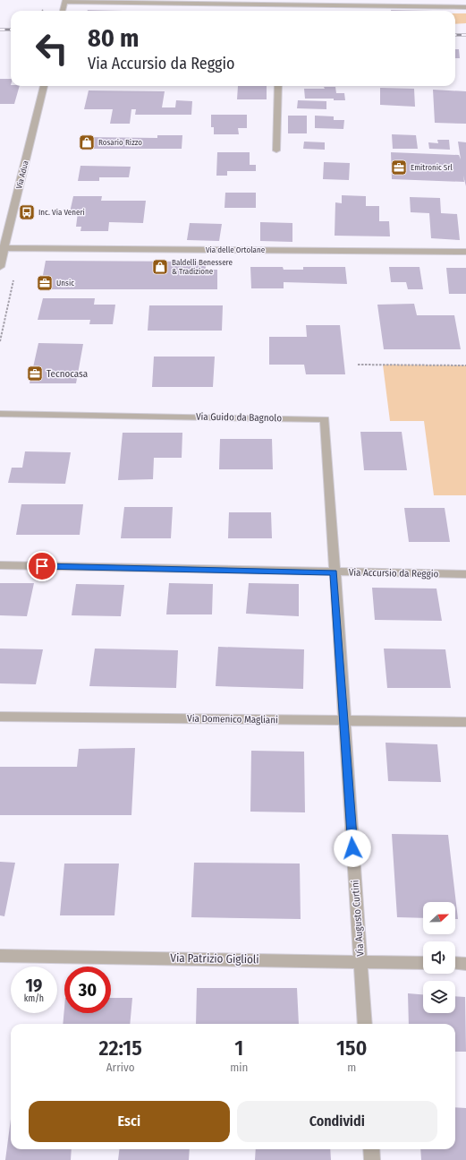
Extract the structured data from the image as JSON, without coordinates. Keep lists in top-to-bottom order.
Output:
{
  "streets": {
    "street": [
      "Via Adua",
      "Via delle Ortolane",
      "Via Guido da Bagnolo",
      "Via Accursio da Reggio",
      "Via Domenico Magliani",
      "Via Augusto Curtini",
      "Via Patrizio Giglioli"
    ]
  },
  "crossings": [
    ["Via Adua", "Via delle Ortolane"],
    ["Via Guido da Bagnolo", "Via Accursio da Reggio"],
    ["Via Guido da Bagnolo", "Via Augusto Curtini"],
    ["Via Accursio da Reggio", "Via Augusto Curtini"],
    ["Via Domenico Magliani", "Via Augusto Curtini"],
    ["Via Augusto Curtini", "Via Patrizio Giglioli"]
  ],
  "places": {
    "shop": ["Rosario Rizzo", "Baldelli Benessere & Tradizione"],
    "office": ["Emitronic Srl", "Unsic", "Tecnocasa"],
    "bus stop": ["Inc. Via Veneri"]
  },
  "north": "right",
  "page": {
    "turn": ["80 m", "Via Accursio da Reggio"],
    "speed": "19 km/h",
    "limit": "30",
    "eta": [
      "22:15",
      "Arrivo",
      "1",
      "min",
      "150",
      "m"
    ],
    "buttons": ["Esci", "Condividi"]
  }
}
